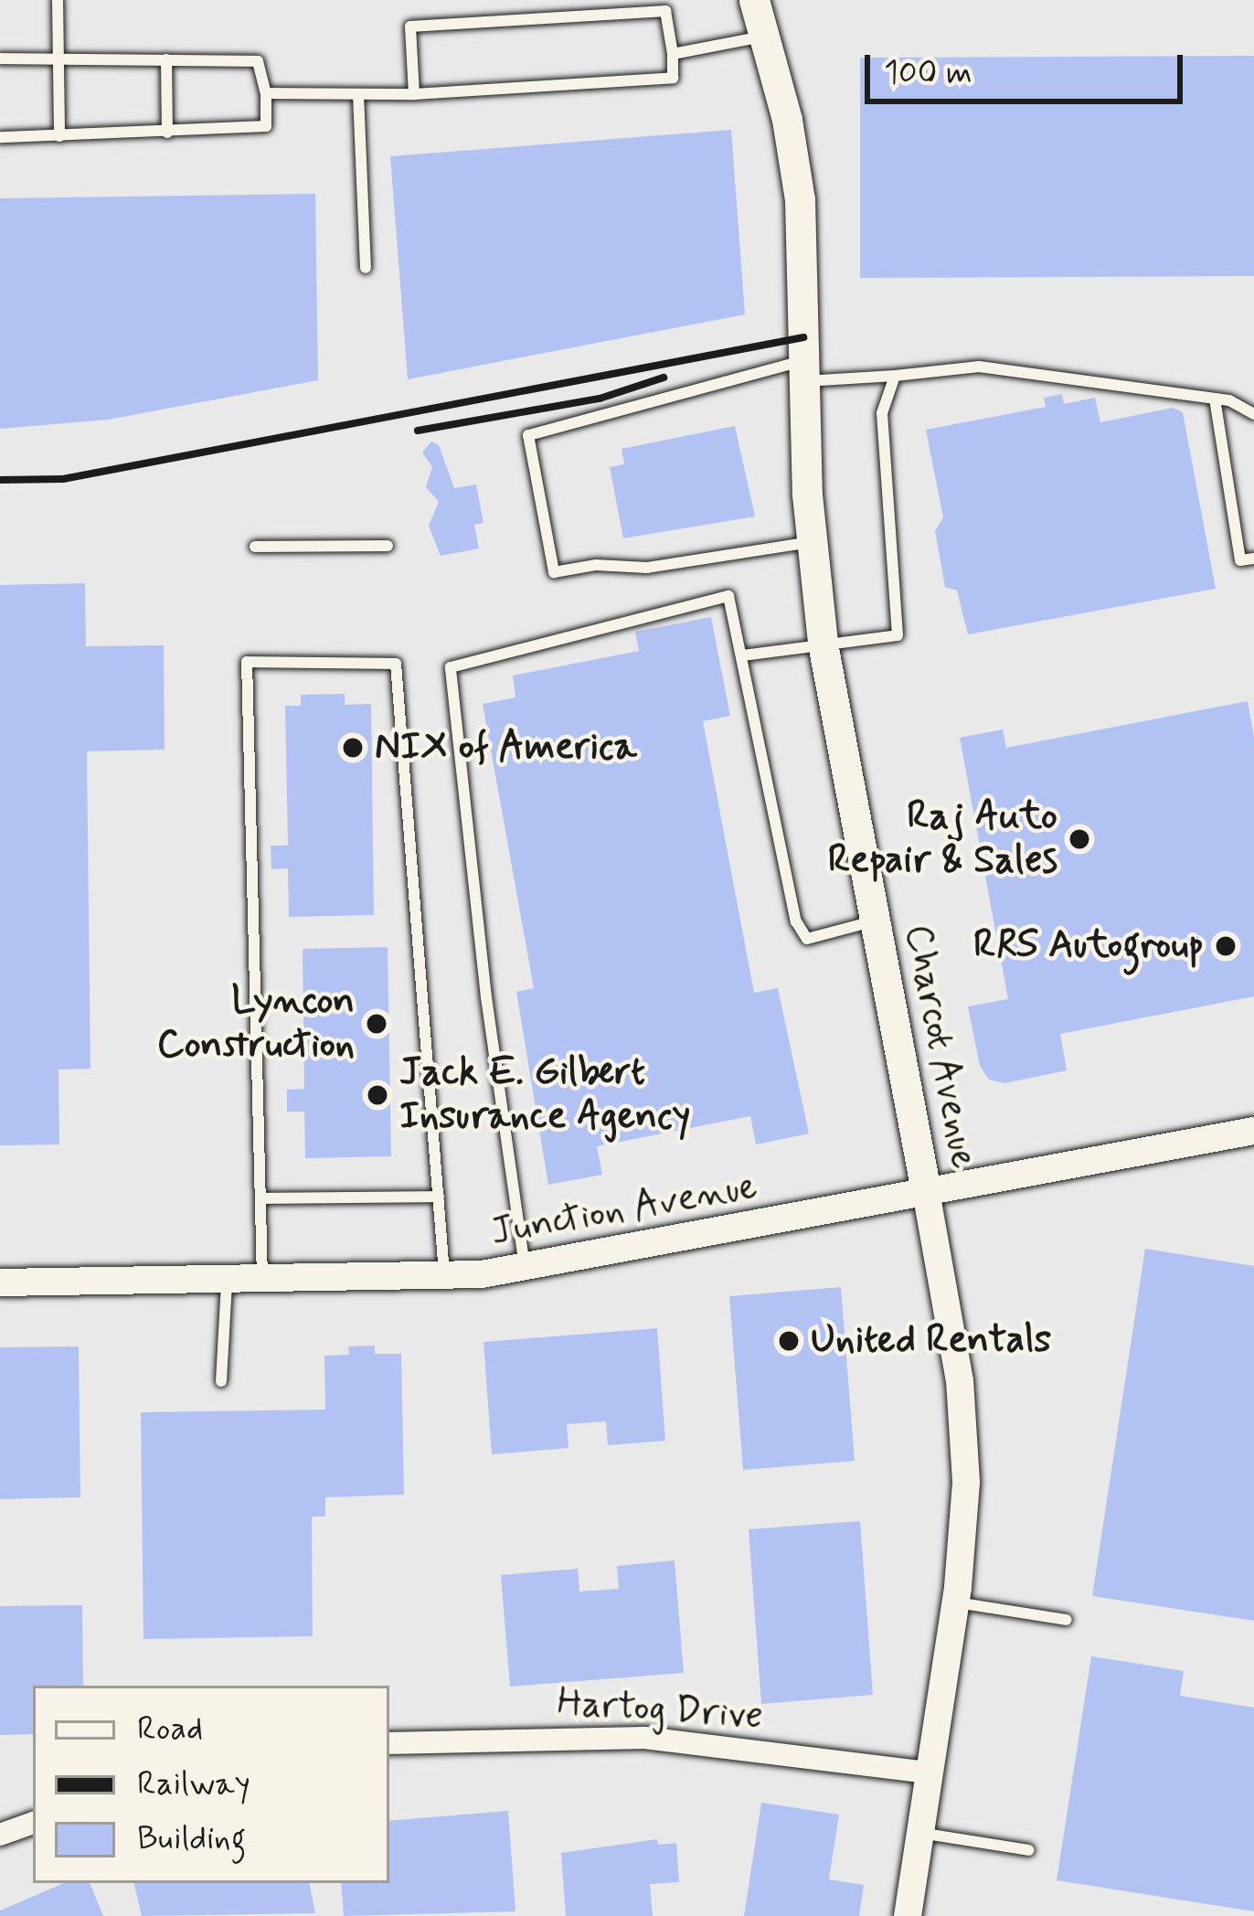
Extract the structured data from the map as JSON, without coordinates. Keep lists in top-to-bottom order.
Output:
{
  "streets": {
    "main road": ["Charcot Avenue"],
    "street": ["Junction Avenue", "Hartog Drive"]
  },
  "crossings": [
    ["Charcot Avenue", "Junction Avenue"],
    ["Charcot Avenue", "Hartog Drive"]
  ],
  "places": [
    "NIX of America",
    "Raj Auto Repair & Sales",
    "RRS Autogroup",
    "Lyncon Construction",
    "Jack E. Gilbert Insurance Agency",
    "United Rentals"
  ],
  "legend": ["Road", "Railway", "Building"],
  "scale_bar": "100 m"
}
